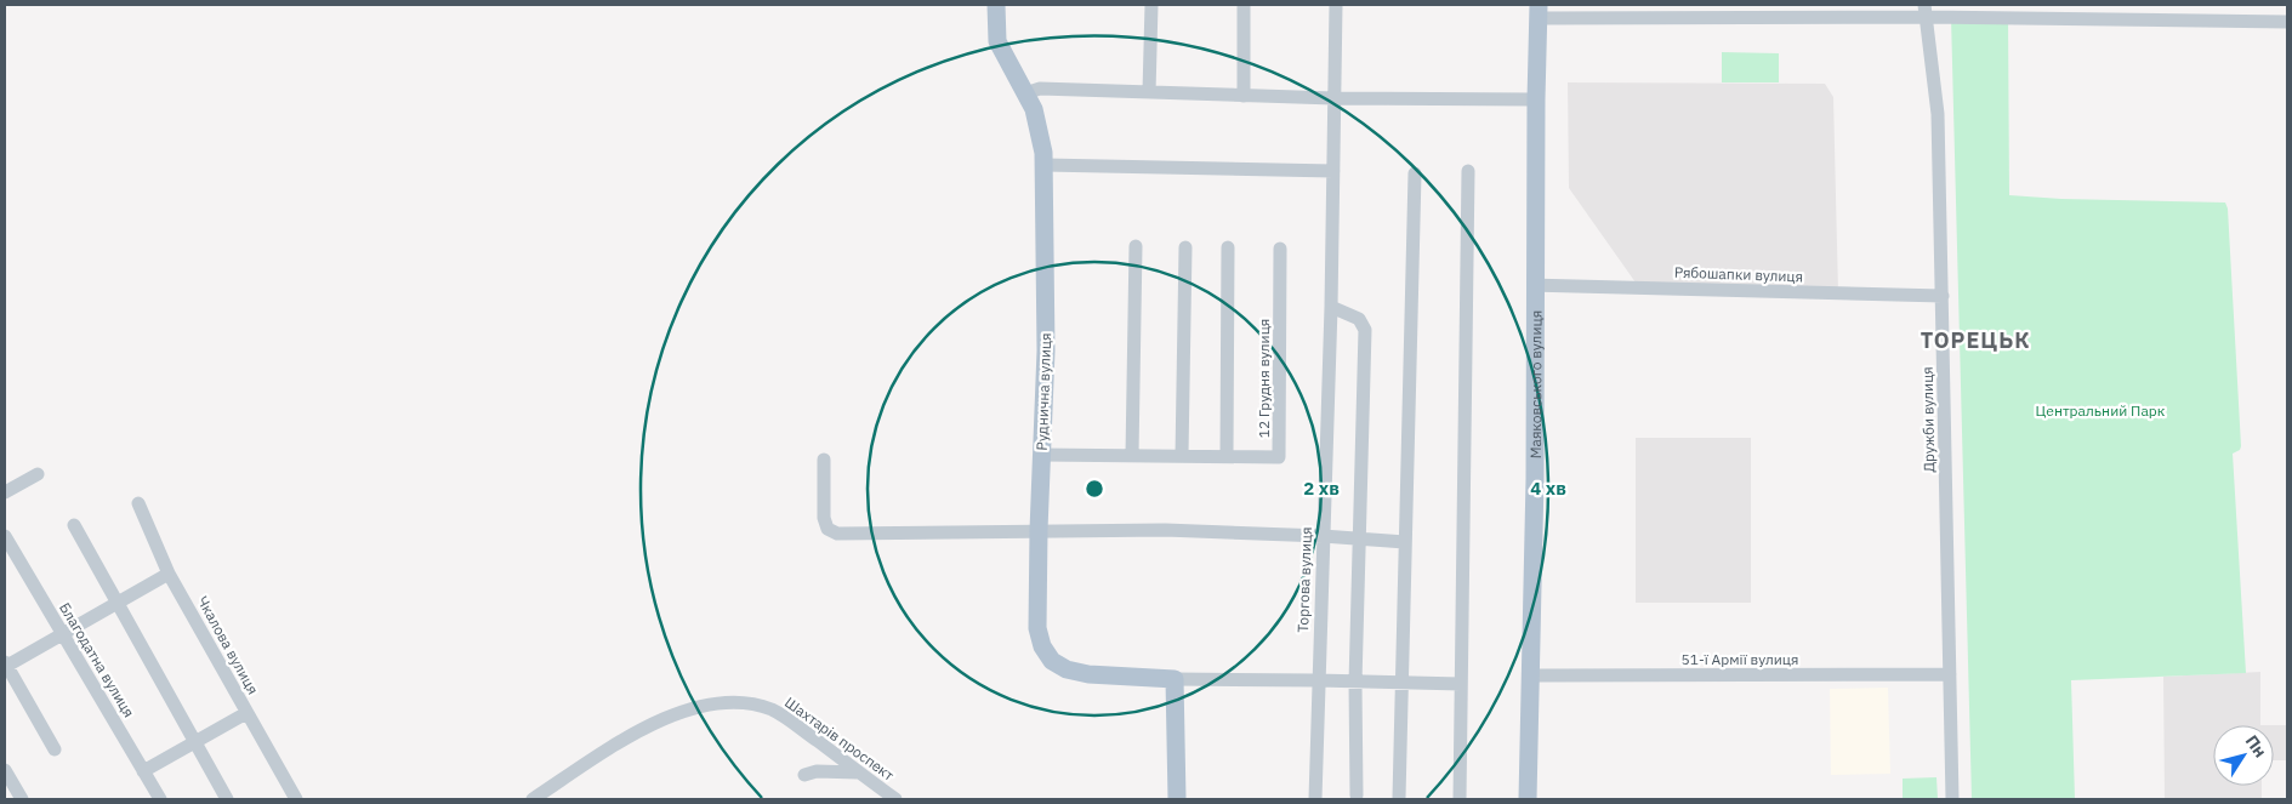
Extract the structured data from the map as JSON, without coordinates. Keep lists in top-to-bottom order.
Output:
{
  "streets": {
    "main road": ["Маяковського вулиця", "Руднична вулиця"],
    "street": [
      "Рябошапки вулиця",
      "12 Грудня вулиця",
      "Дружби вулиця",
      "Торгова вулиця",
      "Чкалова вулиця",
      "51-ї Армії вулиця",
      "Благодатна вулиця",
      "Шахтарів проспект"
    ]
  },
  "crossings": [
    ["Рябошапки вулиця", "Маяковського вулиця"],
    ["Рябошапки вулиця", "Дружби вулиця"],
    ["12 Грудня вулиця", "Руднична вулиця"],
    ["Маяковського вулиця", "51-ї Армії вулиця"],
    ["Руднична вулиця", "Торгова вулиця"],
    ["Дружби вулиця", "51-ї Армії вулиця"]
  ],
  "districts": ["ТОРЕЦЬК"],
  "parks": ["Центральний Парк"],
  "north": "top right",
  "rings": ["2 хв", "4 хв"]
}
